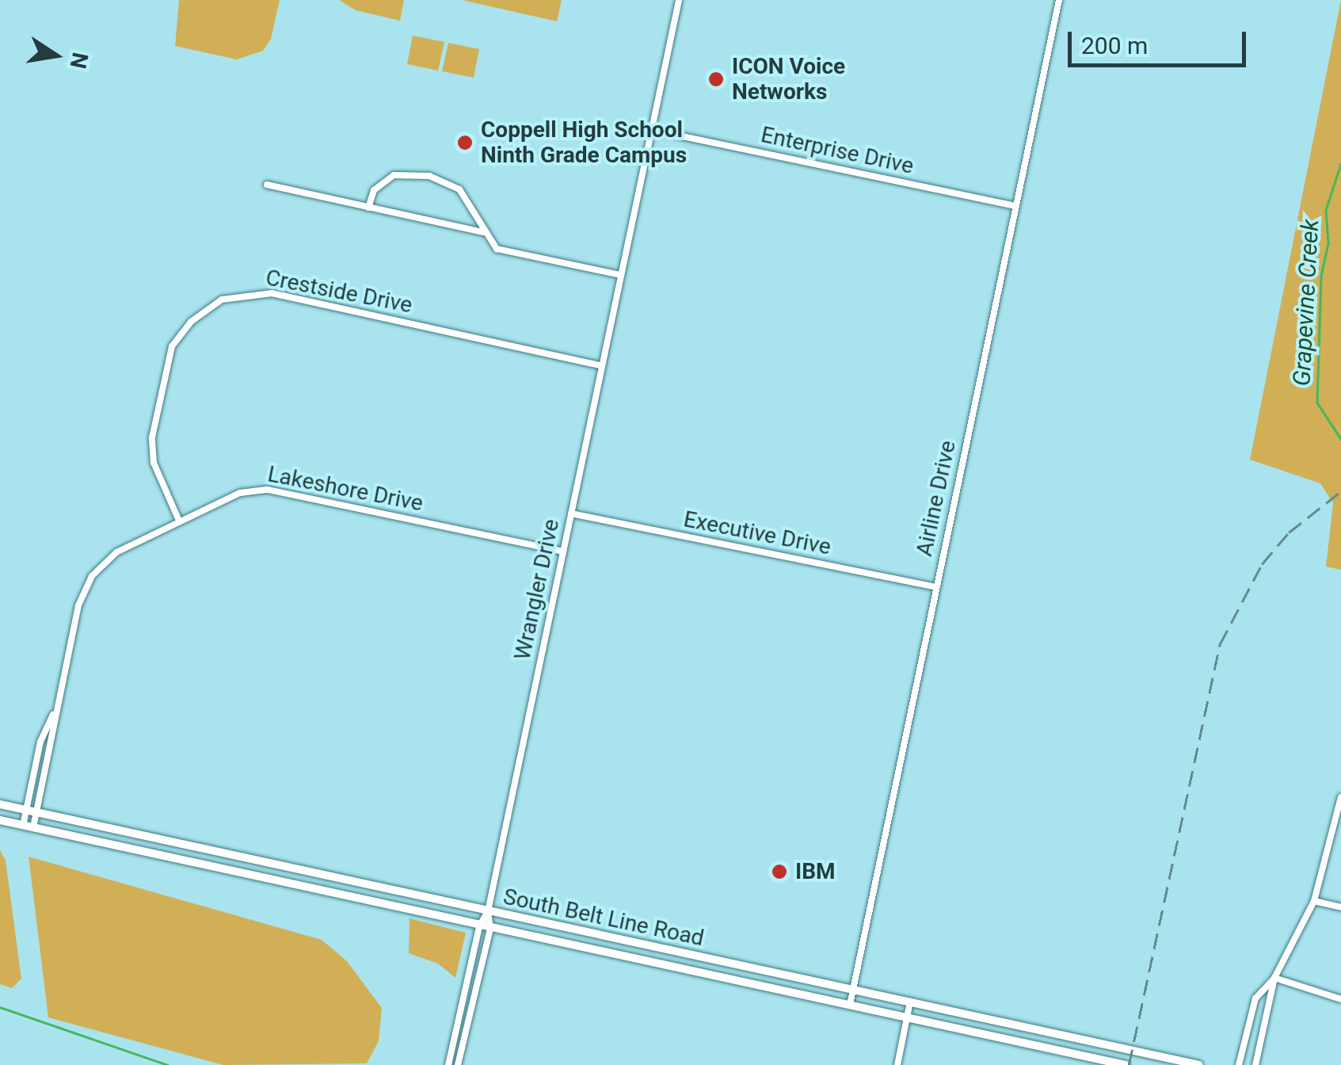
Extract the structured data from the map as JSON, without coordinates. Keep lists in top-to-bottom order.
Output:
{
  "streets": {
    "main road": ["South Belt Line Road"],
    "street": [
      "Enterprise Drive",
      "Crestside Drive",
      "Lakeshore Drive",
      "Airline Drive",
      "Executive Drive",
      "Wrangler Drive"
    ]
  },
  "crossings": [
    ["Enterprise Drive", "Airline Drive"],
    ["Enterprise Drive", "Wrangler Drive"],
    ["Crestside Drive", "Lakeshore Drive"],
    ["Crestside Drive", "Wrangler Drive"],
    ["Lakeshore Drive", "Wrangler Drive"],
    ["Lakeshore Drive", "South Belt Line Road"],
    ["Airline Drive", "Executive Drive"],
    ["Airline Drive", "South Belt Line Road"],
    ["Executive Drive", "Wrangler Drive"],
    ["Wrangler Drive", "South Belt Line Road"]
  ],
  "water": ["Grapevine Creek"],
  "places": ["ICON Voice Networks", "Coppell High School Ninth Grade Campus", "IBM"],
  "scale_bar": "200 m",
  "north": "right"
}
